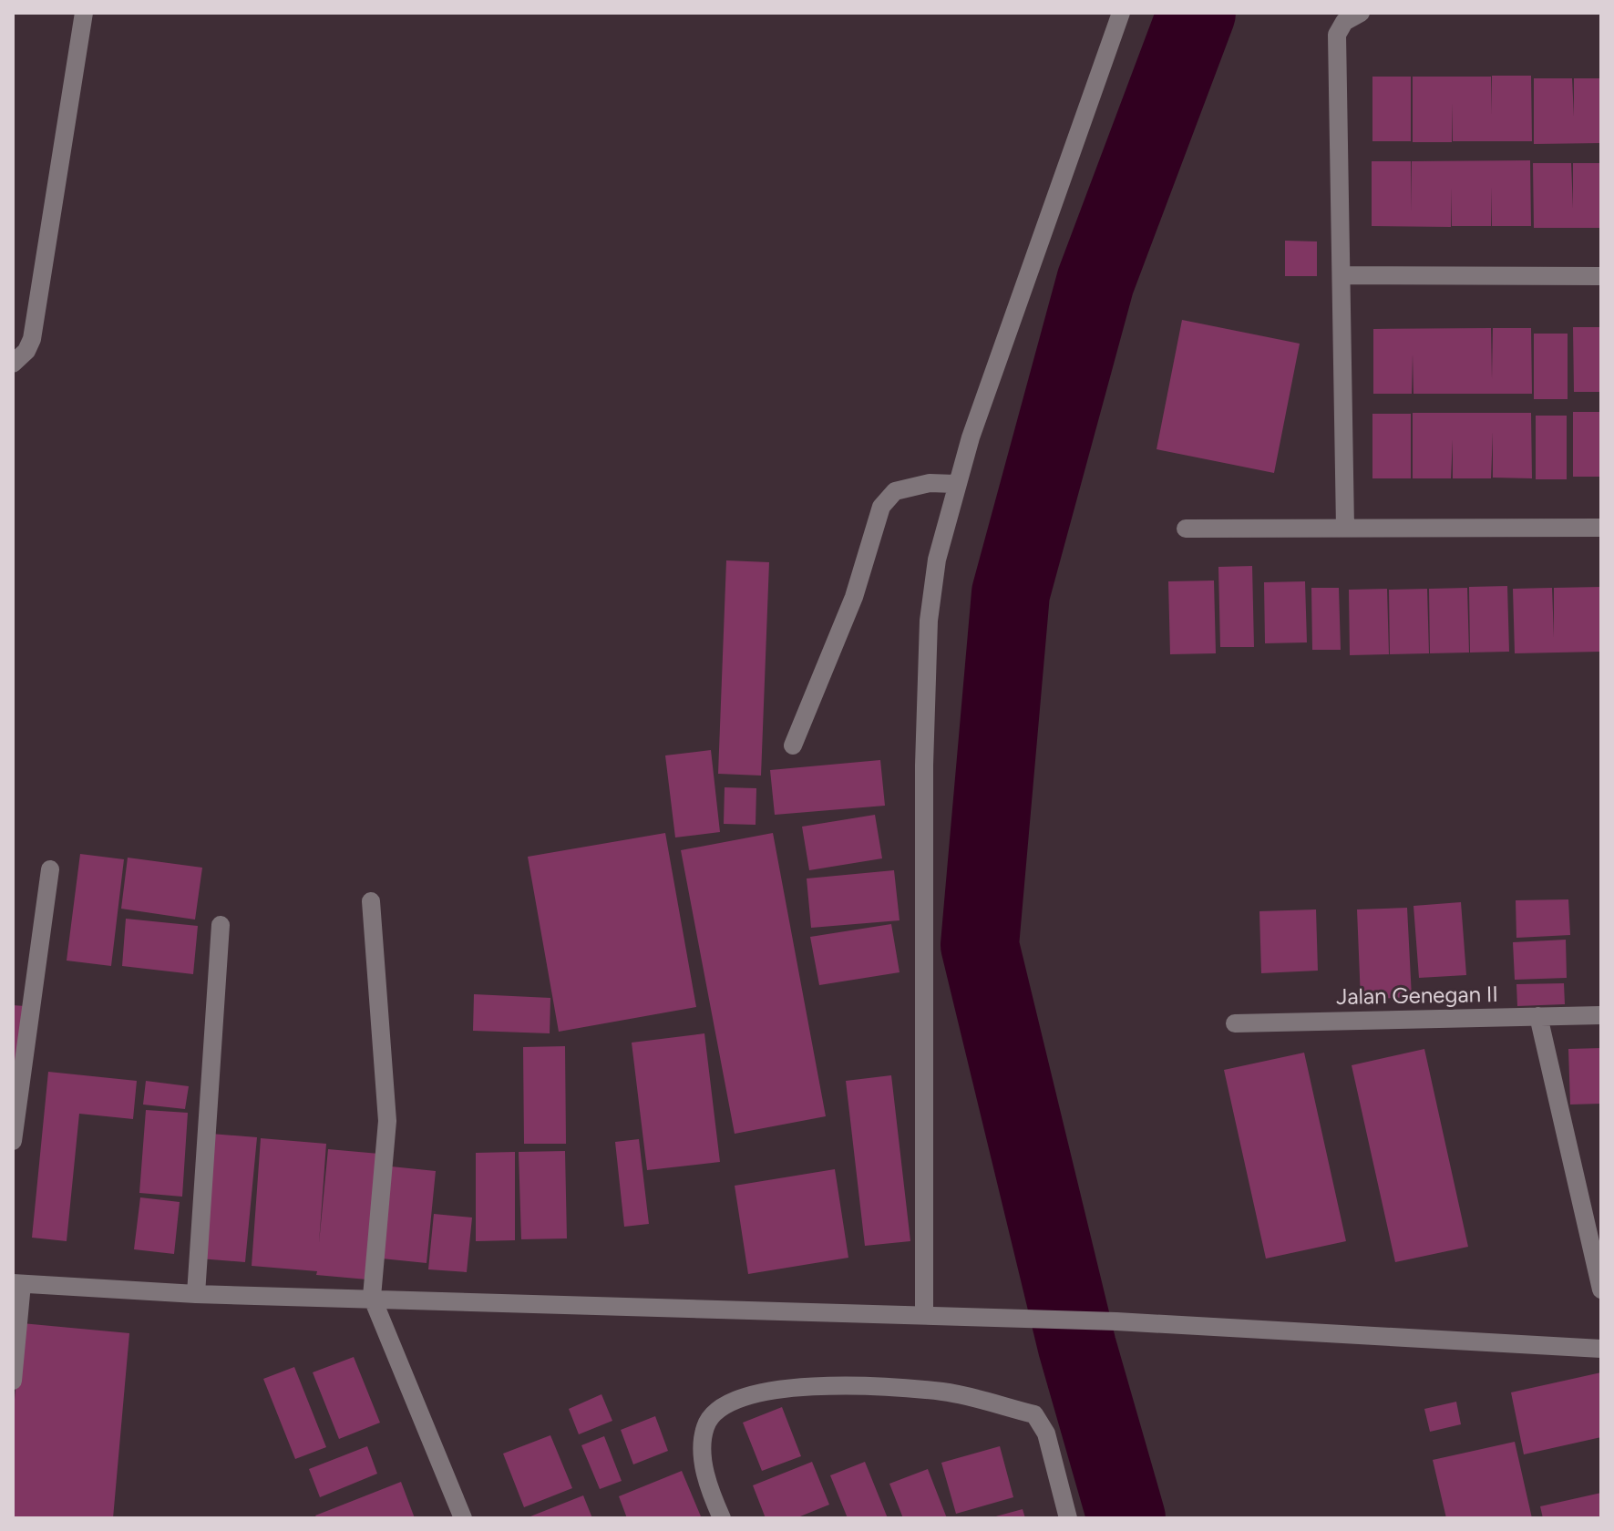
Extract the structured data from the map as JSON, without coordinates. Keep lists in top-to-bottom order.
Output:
{
  "streets": {
    "street": ["Jalan Genegan II"]
  }
}
